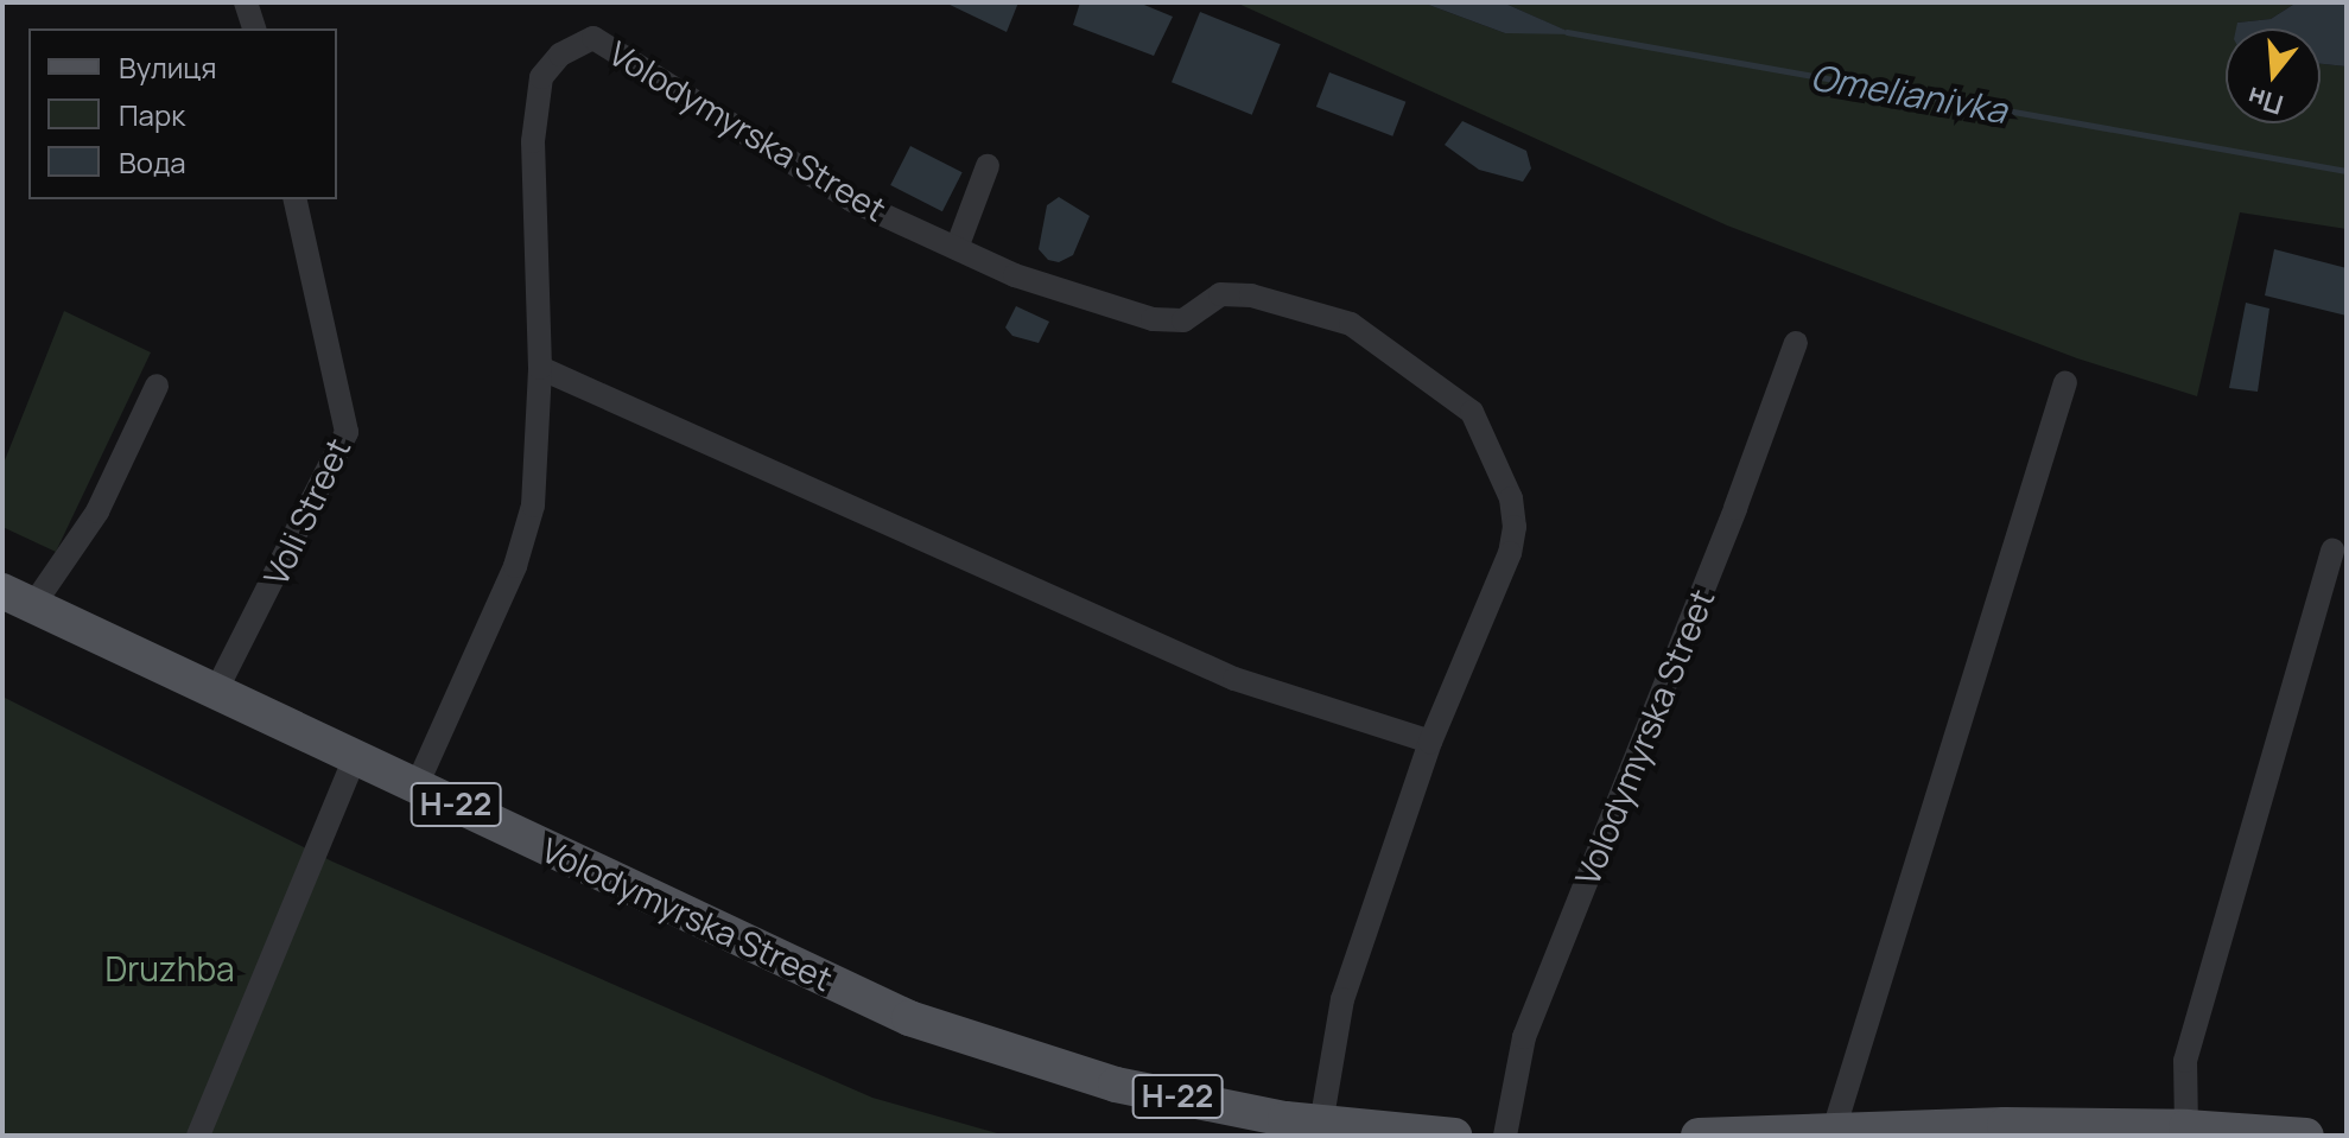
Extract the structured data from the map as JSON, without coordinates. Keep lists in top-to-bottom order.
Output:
{
  "streets": {
    "main road": ["Volodymyrska Street", "Н-22"],
    "street": ["Voli Street"]
  },
  "crossings": [
    ["Volodymyrska Street", "Voli Street"],
    ["Volodymyrska Street", "Н-22"]
  ],
  "water": ["Omelianivka"],
  "parks": ["Druzhba"],
  "legend": ["Вулиця", "Парк", "Вода"],
  "north": "bottom"
}
